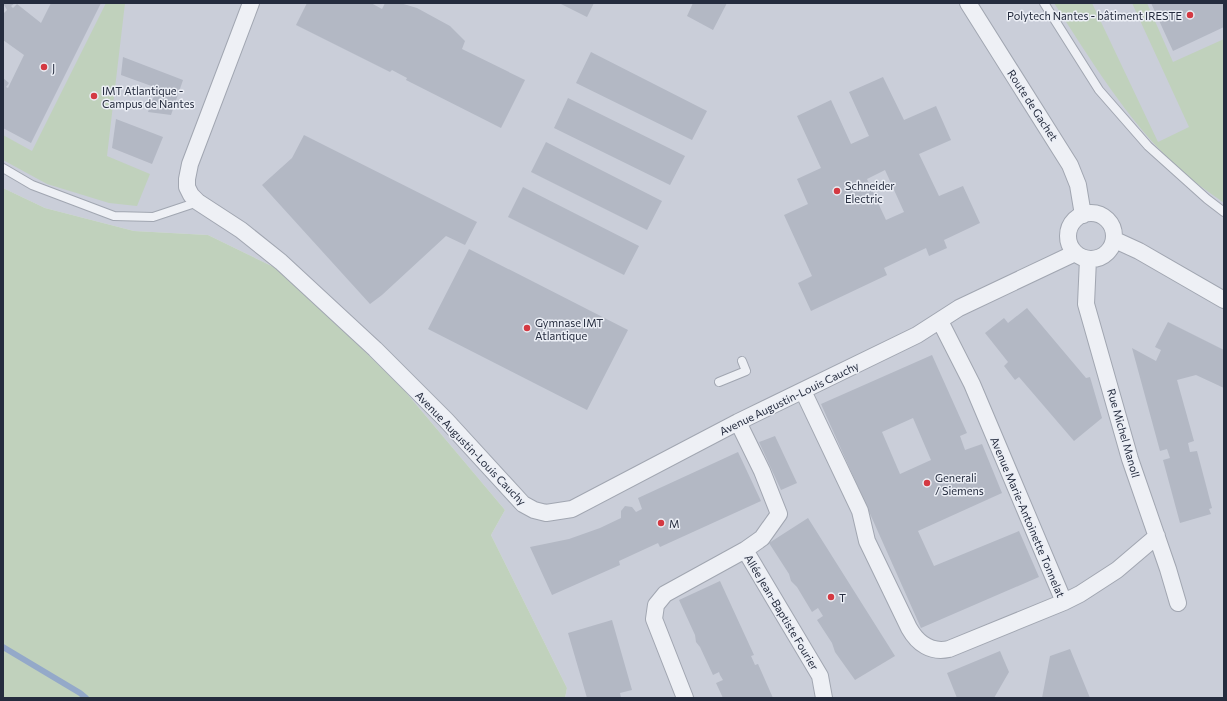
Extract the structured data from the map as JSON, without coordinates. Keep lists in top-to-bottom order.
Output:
{
  "streets": {
    "street": [
      "Route de Gachet",
      "Avenue Augustin-Louis Cauchy",
      "Rue Michel Manoll",
      "Avenue Marie-Antoinette Tonnelat",
      "Allée Jean-Baptiste Fourier"
    ]
  },
  "crossings": [
    ["Route de Gachet", "Avenue Augustin-Louis Cauchy"],
    ["Route de Gachet", "Rue Michel Manoll"],
    ["Avenue Augustin-Louis Cauchy", "Rue Michel Manoll"],
    ["Avenue Augustin-Louis Cauchy", "Avenue Marie-Antoinette Tonnelat"],
    ["Avenue Augustin-Louis Cauchy", "Allée Jean-Baptiste Fourier"]
  ],
  "places": [
    "Polytech Nantes - bâtiment IRESTE",
    "J",
    "IMT Atlantique - Campus de Nantes",
    "Schneider Electric",
    "Gymnase IMT Atlantique",
    "Generali / Siemens",
    "M",
    "T"
  ]
}
